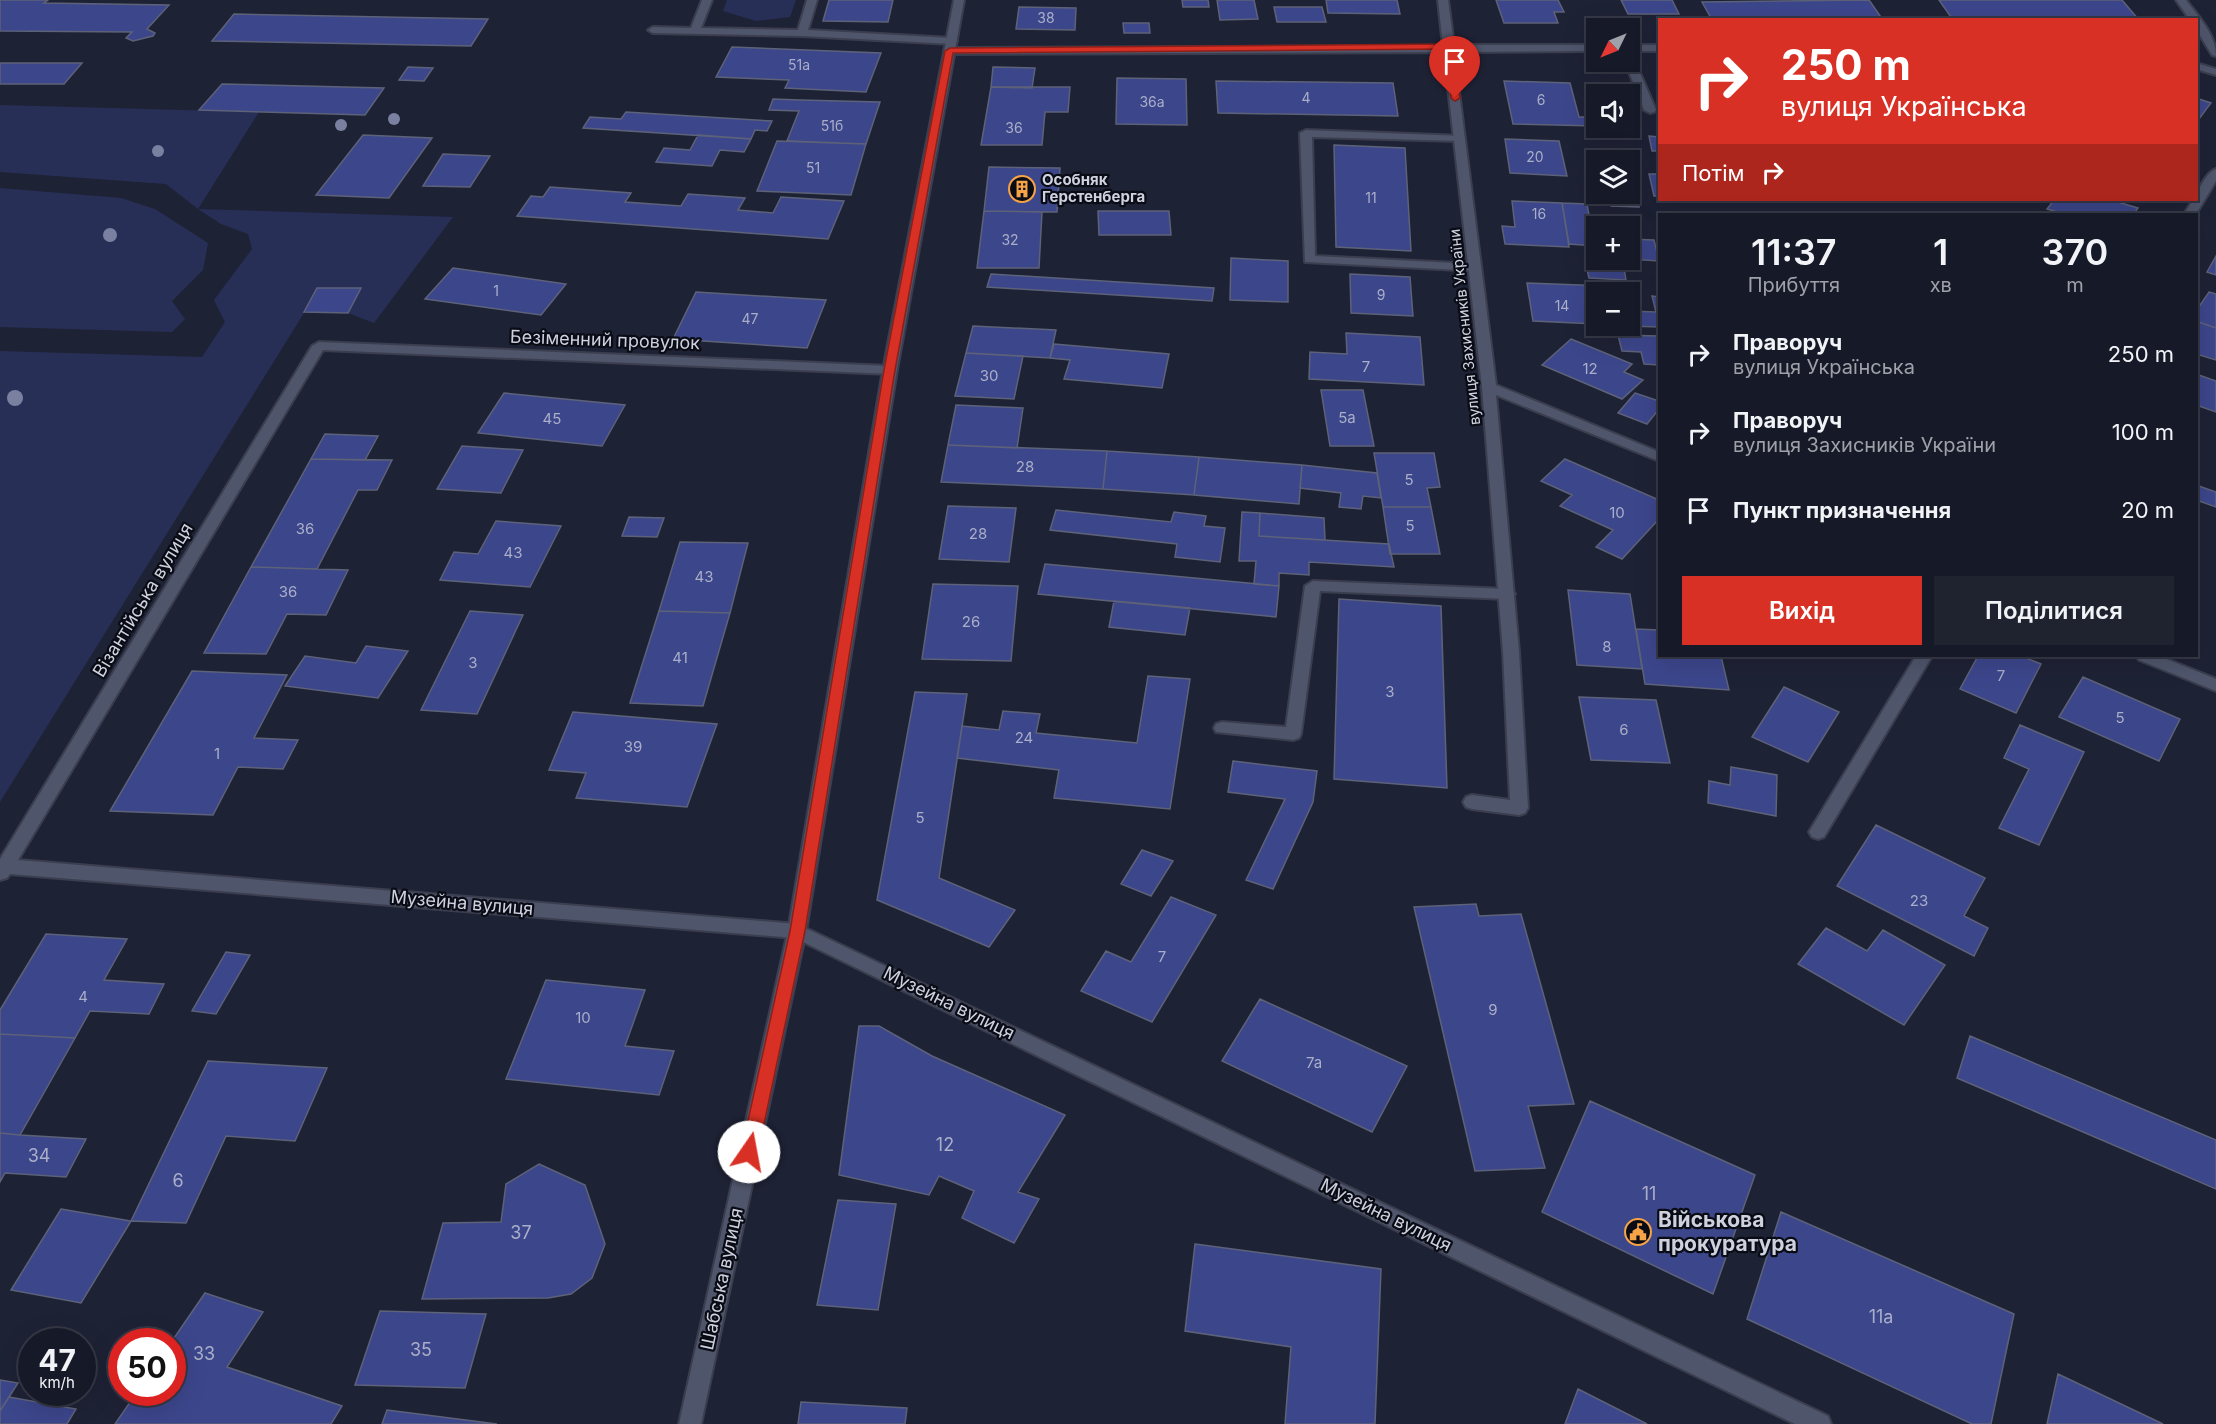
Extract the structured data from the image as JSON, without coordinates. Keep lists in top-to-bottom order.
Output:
{
  "streets": {
    "street": [
      "вулиця Захисників України",
      "Безіменний провулок",
      "Візантійська вулиця",
      "Музейна вулиця",
      "Шабська вулиця"
    ]
  },
  "crossings": [
    ["Безіменний провулок", "Візантійська вулиця"],
    ["Безіменний провулок", "Шабська вулиця"],
    ["Візантійська вулиця", "Музейна вулиця"],
    ["Музейна вулиця", "Шабська вулиця"]
  ],
  "places": {
    "building": ["Особняк Герстенберга"],
    "public building": ["Військова прокуратура"]
  },
  "house_numbers": [
    "38",
    "51а",
    "4",
    "6",
    "36а",
    "51б",
    "36",
    "20",
    "51",
    "11",
    "16",
    "32",
    "1",
    "9",
    "14",
    "47",
    "7",
    "12",
    "30",
    "5а",
    "45",
    "28",
    "5",
    "10",
    "5",
    "36",
    "28",
    "43",
    "43",
    "36",
    "26",
    "8",
    "41",
    "3",
    "7",
    "3",
    "5",
    "6",
    "24",
    "39",
    "1",
    "5",
    "23",
    "7",
    "4",
    "9",
    "10",
    "7а",
    "12",
    "34",
    "6",
    "11",
    "37",
    "11а",
    "35",
    "33"
  ],
  "north": "bottom left",
  "page": {
    "map_buttons": ["+", "−"],
    "turn": ["250 m", "вулиця Українська"],
    "then": "Потім",
    "eta": [
      "11:37",
      "Прибуття",
      "1",
      "хв",
      "370",
      "m"
    ],
    "list": [
      {
        "name": "Праворуч",
        "note": "вулиця Українська",
        "value": "250 m"
      },
      {
        "name": "Праворуч",
        "note": "вулиця Захисників України",
        "value": "100 m"
      },
      {
        "name": "Пункт призначення",
        "value": "20 m"
      }
    ],
    "buttons": ["Вихід", "Поділитися"],
    "speed": "47 km/h",
    "limit": "50"
  }
}
